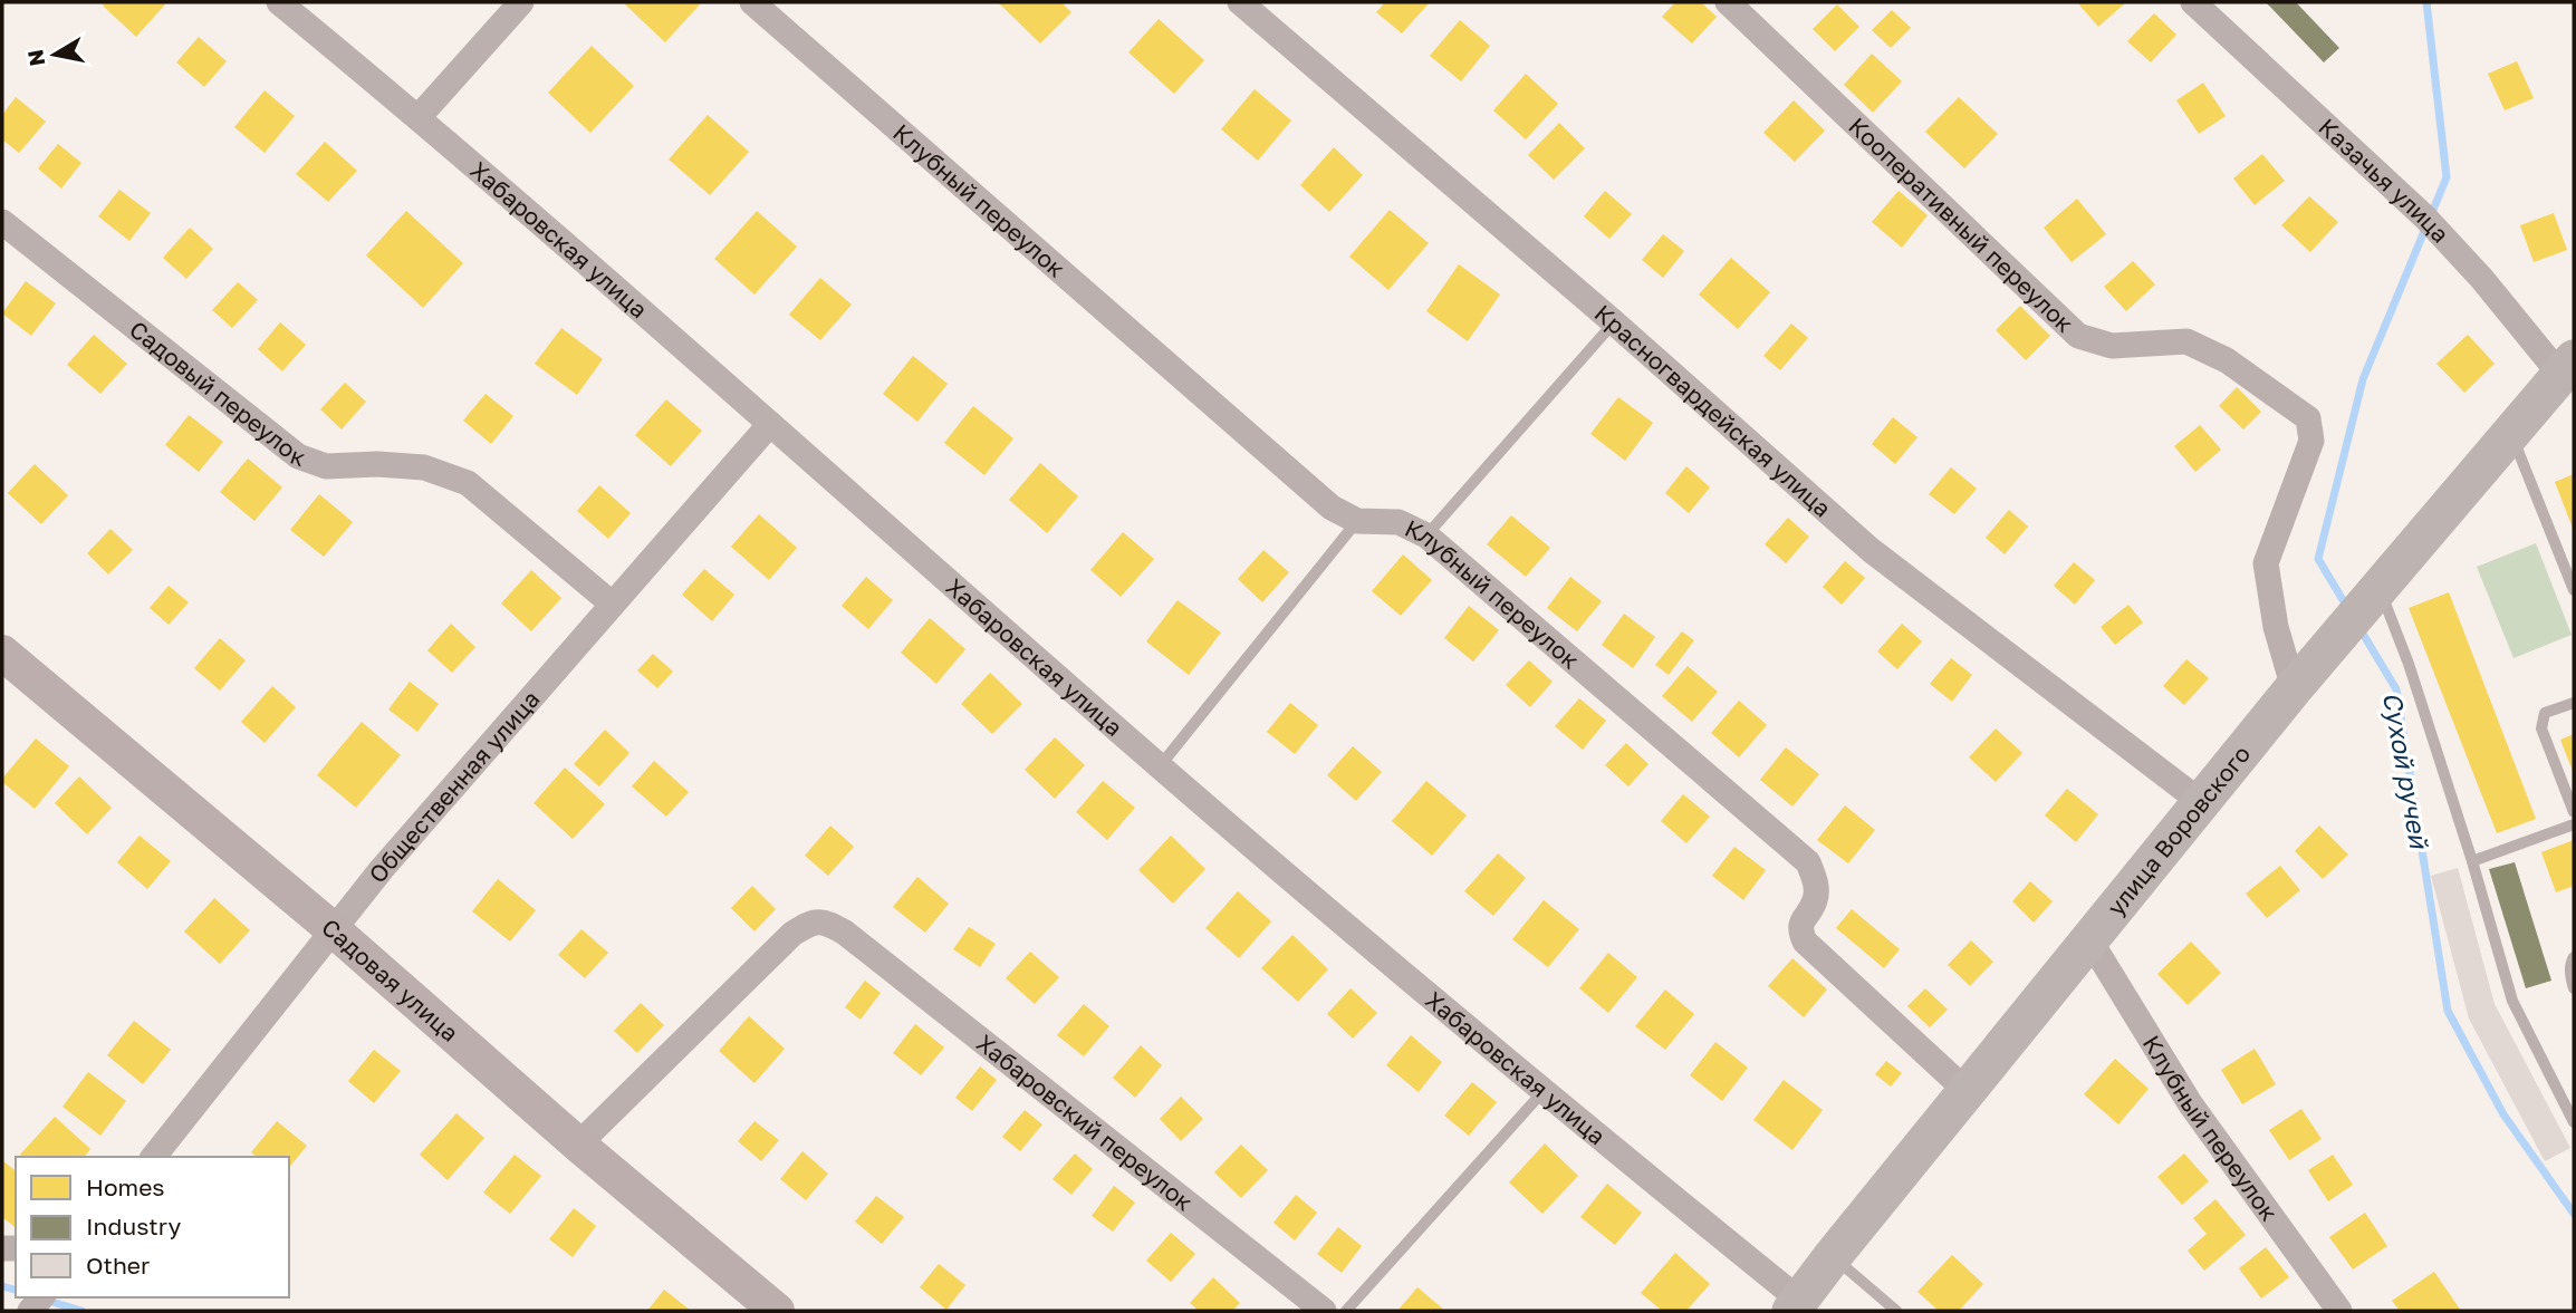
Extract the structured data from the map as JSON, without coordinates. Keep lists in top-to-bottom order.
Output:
{
  "streets": {
    "main road": ["улица Воровского"],
    "street": [
      "Казачья улица",
      "Клубный переулок",
      "Кооперативный переулок",
      "Хабаровская улица",
      "Садовый переулок",
      "Красногвардейская улица",
      "Общественная улица",
      "Садовая улица",
      "Хабаровский переулок"
    ]
  },
  "crossings": [
    ["Казачья улица", "улица Воровского"],
    ["Клубный переулок", "улица Воровского"],
    ["Кооперативный переулок", "улица Воровского"],
    ["Хабаровская улица", "Общественная улица"],
    ["Хабаровская улица", "улица Воровского"],
    ["Садовый переулок", "Общественная улица"],
    ["Красногвардейская улица", "улица Воровского"],
    ["Общественная улица", "Садовая улица"],
    ["Садовая улица", "Хабаровский переулок"]
  ],
  "water": ["Сухой ручей"],
  "legend": ["Homes", "Industry", "Other"],
  "north": "left"
}
